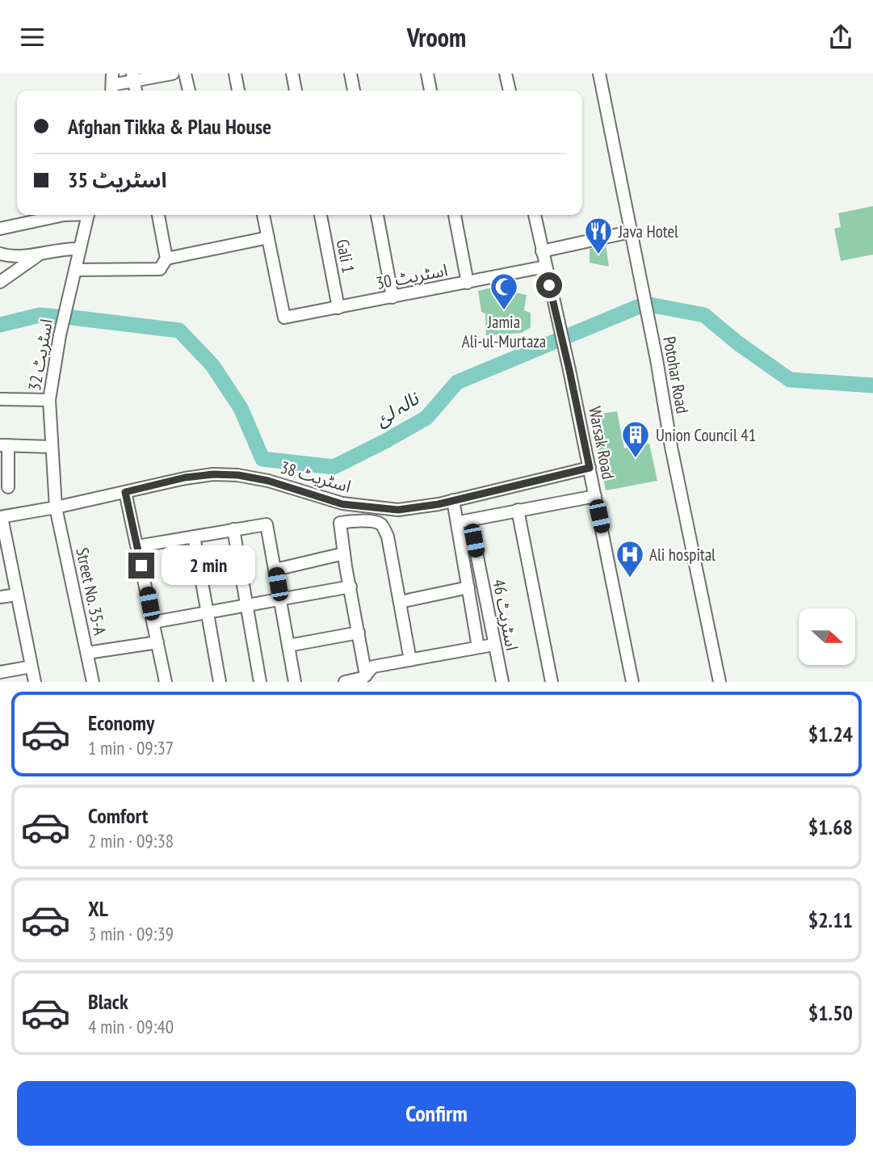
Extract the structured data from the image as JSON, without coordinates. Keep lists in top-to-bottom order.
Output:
{
  "streets": {
    "street": [
      "Gali 1",
      "اسٹریٹ 30",
      "اسٹریٹ 32",
      "Potohar Road",
      "Warsak Road",
      "اسٹریٹ 38",
      "Street No. 35-A",
      "اسٹریٹ 46"
    ]
  },
  "crossings": [
    ["Gali 1", "اسٹریٹ 30"],
    ["اسٹریٹ 30", "Warsak Road"],
    ["اسٹریٹ 32", "اسٹریٹ 38"],
    ["اسٹریٹ 32", "Street No. 35-A"],
    ["Warsak Road", "اسٹریٹ 38"],
    ["اسٹریٹ 38", "Street No. 35-A"]
  ],
  "water": ["نالہ لئ"],
  "places": {
    "restaurant": ["Java Hotel"],
    "mosque": ["Jamia Ali-ul-Murtaza"],
    "building": ["Union Council 41"],
    "hospital": ["Ali hospital"]
  },
  "north": "right",
  "page": {
    "header": "Vroom",
    "banner": ["Afghan Tikka & Plau House", "اسٹریٹ 35"],
    "bubble": "2 min",
    "list": [
      {
        "name": "Economy",
        "note": "1 min · 09:37",
        "value": "$1.24"
      },
      {
        "name": "Comfort",
        "note": "2 min · 09:38",
        "value": "$1.68"
      },
      {
        "name": "XL",
        "note": "3 min · 09:39",
        "value": "$2.11"
      },
      {
        "name": "Black",
        "note": "4 min · 09:40",
        "value": "$1.50"
      }
    ],
    "buttons": "Confirm"
  }
}
